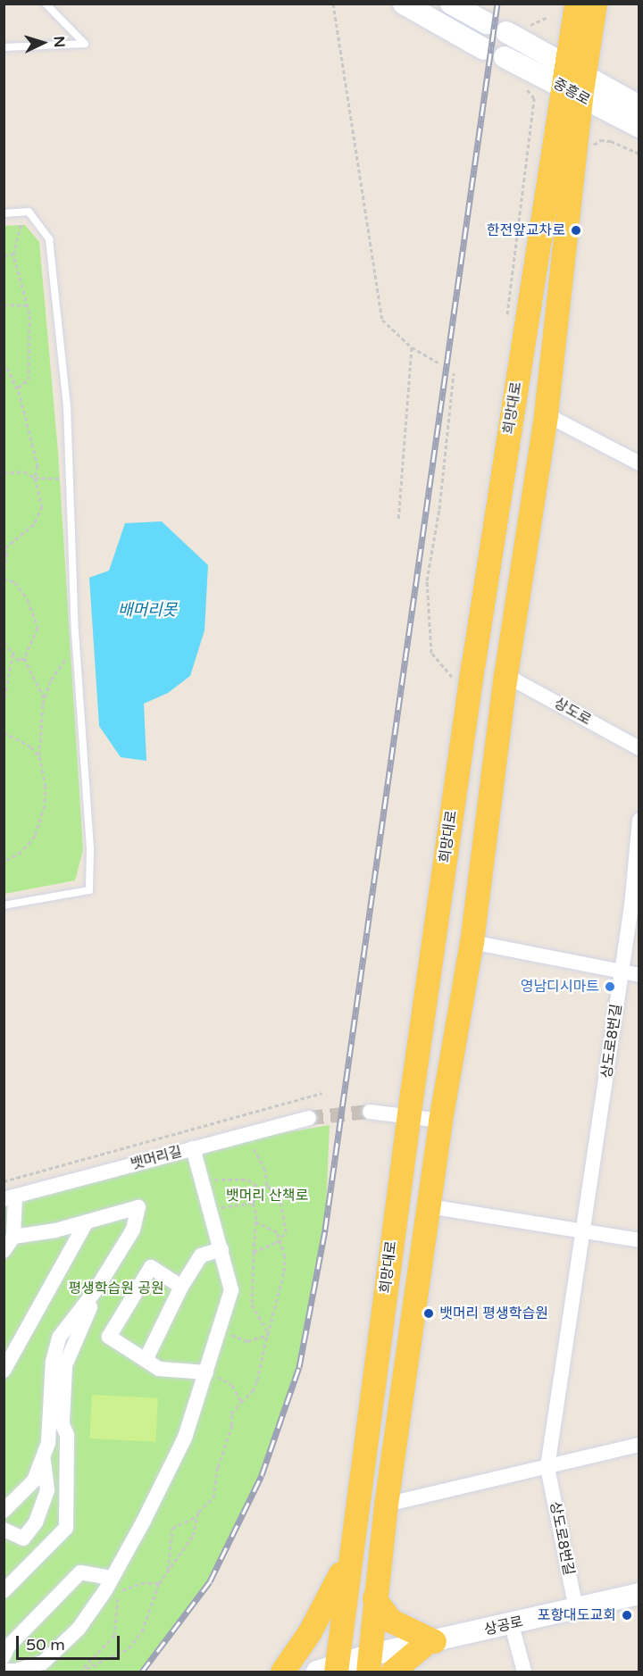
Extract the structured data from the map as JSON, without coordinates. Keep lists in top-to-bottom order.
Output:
{
  "streets": {
    "main road": ["중흥로", "희망대로", "상공로"],
    "street": ["상도로", "상도로8번길", "뱃머리길"]
  },
  "crossings": [
    ["중흥로", "희망대로"],
    ["희망대로", "상도로"],
    ["희망대로", "상공로"],
    ["상도로8번길", "상공로"]
  ],
  "water": ["배머리못"],
  "parks": ["뱃머리 산책로", "평생학습원 공원"],
  "places": [
    "한전앞교차로",
    "영남디시마트",
    "뱃머리 평생학습원",
    "포항대도교회"
  ],
  "scale_bar": "50 m",
  "north": "right"
}
